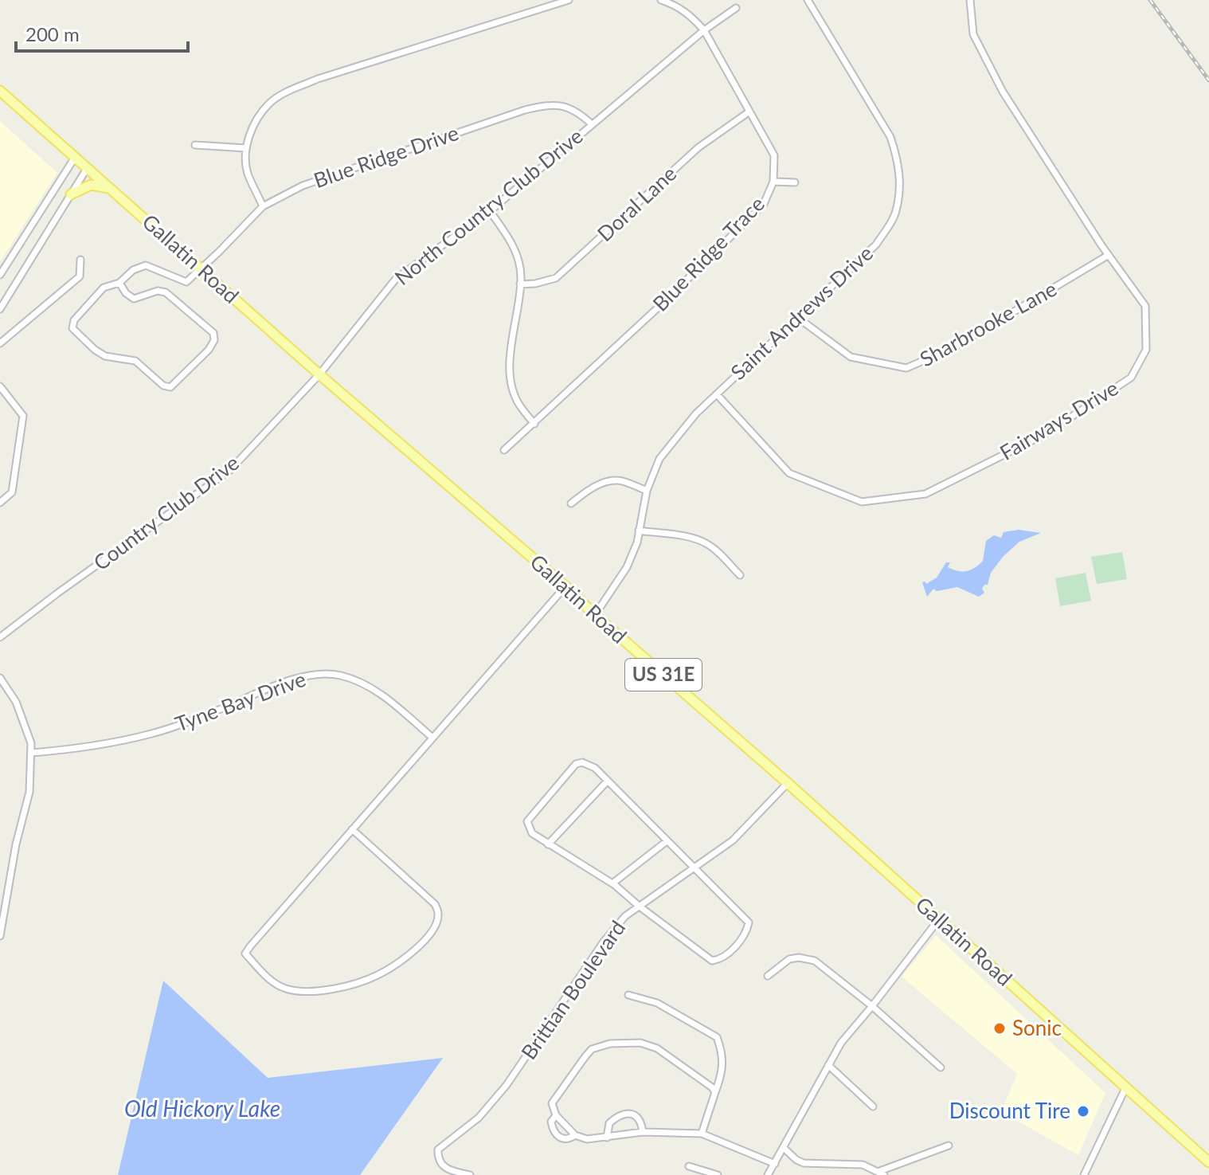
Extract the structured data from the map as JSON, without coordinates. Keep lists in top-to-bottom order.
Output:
{
  "streets": {
    "main road": ["Gallatin Road", "US 31E"],
    "street": [
      "Blue Ridge Drive",
      "Doral Lane",
      "North Country Club Drive",
      "Blue Ridge Trace",
      "Saint Andrews Drive",
      "Sharbrooke Lane",
      "Fairways Drive",
      "Country Club Drive",
      "Tyne Bay Drive",
      "Brittian Boulevard"
    ]
  },
  "crossings": [
    ["Blue Ridge Drive", "North Country Club Drive"],
    ["Blue Ridge Drive", "Gallatin Road"],
    ["Doral Lane", "Blue Ridge Trace"],
    ["North Country Club Drive", "Blue Ridge Trace"],
    ["North Country Club Drive", "Gallatin Road"],
    ["North Country Club Drive", "Country Club Drive"],
    ["Gallatin Road", "Saint Andrews Drive"],
    ["Gallatin Road", "Country Club Drive"],
    ["Gallatin Road", "Brittian Boulevard"],
    ["Saint Andrews Drive", "Sharbrooke Lane"],
    ["Saint Andrews Drive", "Fairways Drive"],
    ["Sharbrooke Lane", "Fairways Drive"]
  ],
  "water": ["Old Hickory Lake"],
  "places": ["Sonic", "Discount Tire"],
  "scale_bar": "200 m"
}
